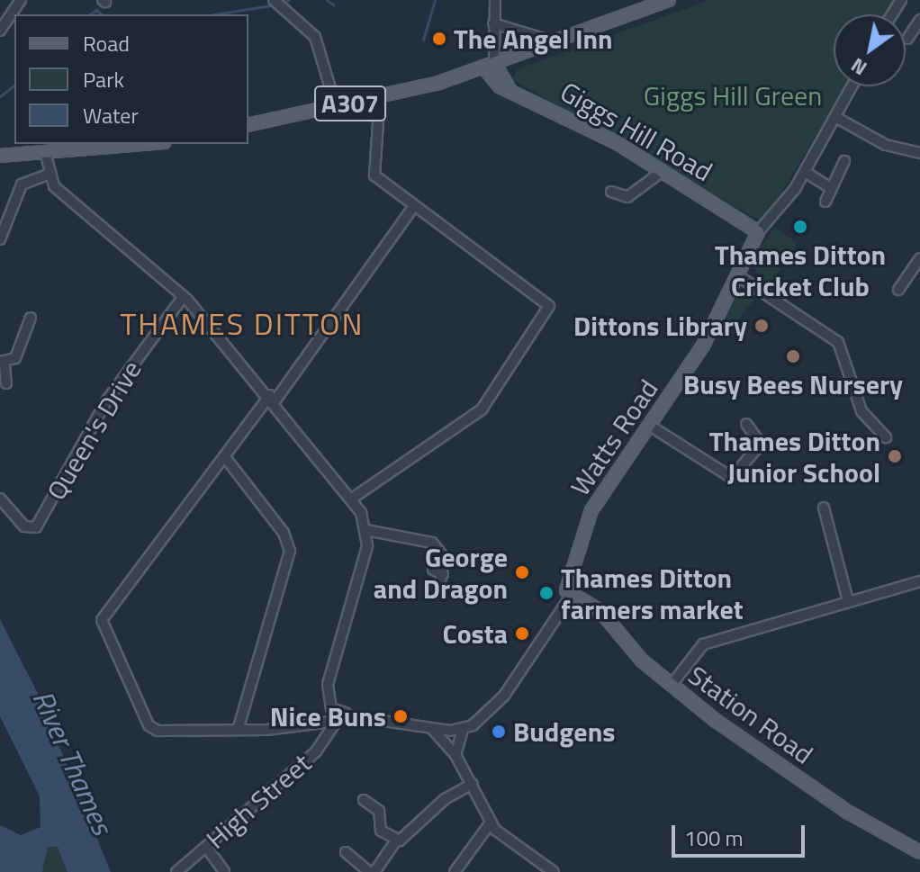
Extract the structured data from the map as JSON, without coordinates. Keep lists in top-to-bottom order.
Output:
{
  "streets": {
    "main road": [
      "A307",
      "Giggs Hill Road",
      "Watts Road",
      "Station Road"
    ],
    "street": ["Queen's Drive", "High Street"]
  },
  "crossings": [
    ["A307", "Giggs Hill Road"],
    ["Giggs Hill Road", "Watts Road"],
    ["Watts Road", "Station Road"]
  ],
  "districts": ["THAMES DITTON"],
  "water": ["River Thames"],
  "parks": ["Giggs Hill Green"],
  "places": [
    "The Angel Inn",
    "Thames Ditton Cricket Club",
    "Dittons Library",
    "Busy Bees Nursery",
    "Thames Ditton Junior School",
    "George and Dragon",
    "Thames Ditton farmers market",
    "Costa",
    "Nice Buns",
    "Budgens"
  ],
  "legend": ["Road", "Park", "Water"],
  "scale_bar": "100 m",
  "north": "bottom left"
}
